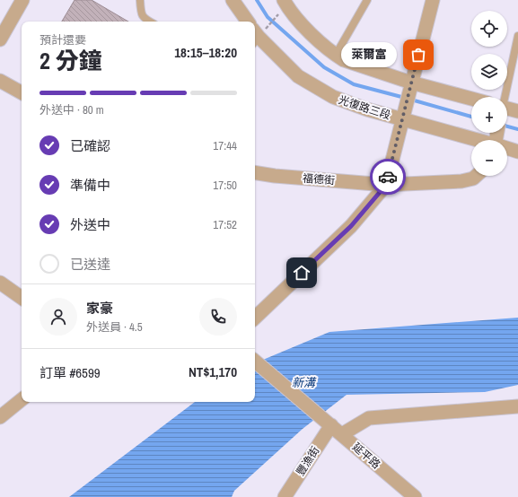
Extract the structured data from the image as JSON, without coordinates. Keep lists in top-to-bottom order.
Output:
{
  "streets": {
    "street": [
      "光復路三段",
      "福德街",
      "延平路",
      "豐漁街"
    ]
  },
  "crossings": [
    ["延平路", "豐漁街"]
  ],
  "water": ["新溝"],
  "places": ["萊爾富"],
  "page": {
    "map_buttons": ["+", "−"],
    "heading": ["2 分鐘", "預計還要", "18:15–18:20"],
    "panel": [
      "家豪",
      "外送員 · 4.5",
      "訂單 #6599",
      "NT$1,170"
    ],
    "bubble": "萊爾富",
    "bar": "外送中 · 80 m",
    "list": [
      ["已確認", "17:44"],
      ["準備中", "17:50"],
      ["外送中", "17:52"],
      "已送達"
    ]
  }
}
